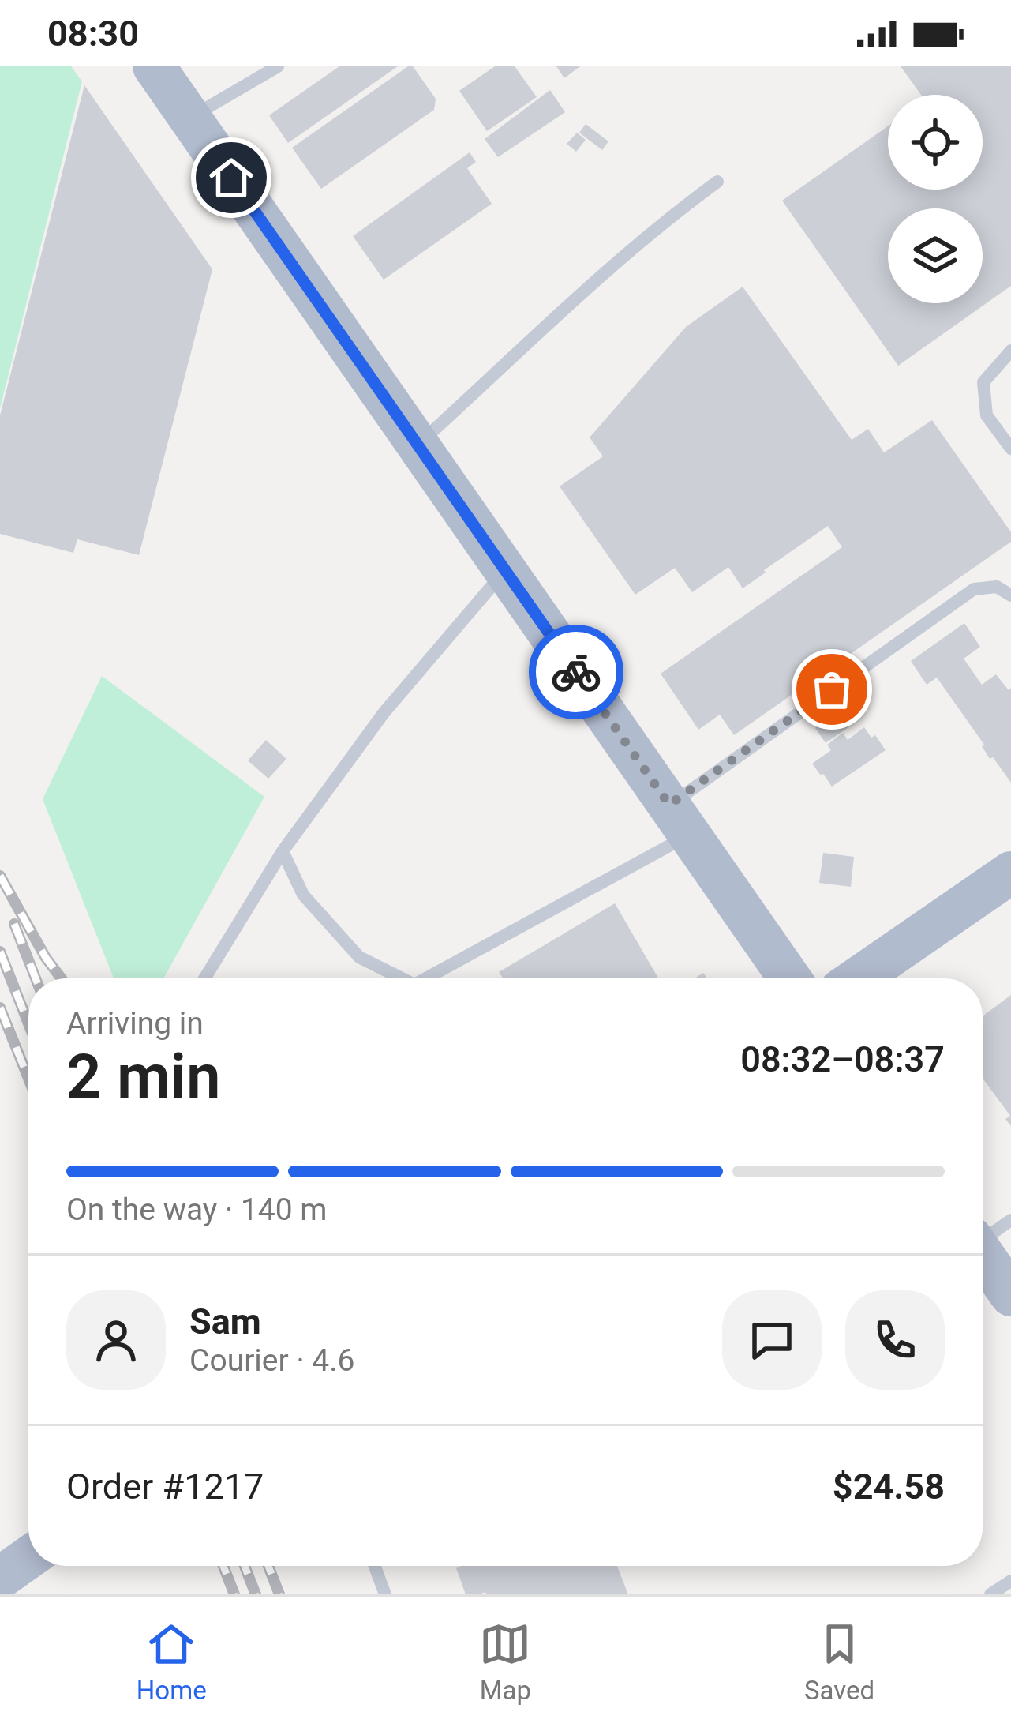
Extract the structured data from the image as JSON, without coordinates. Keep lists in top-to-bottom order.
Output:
{
  "page": {
    "status": "08:30",
    "heading": ["2 min", "Arriving in", "08:32–08:37"],
    "panel": [
      "Sam",
      "Courier · 4.6",
      "Order #1217",
      "$24.58"
    ],
    "bar": "On the way · 140 m",
    "tabs": ["Home", "Map", "Saved"]
  }
}
